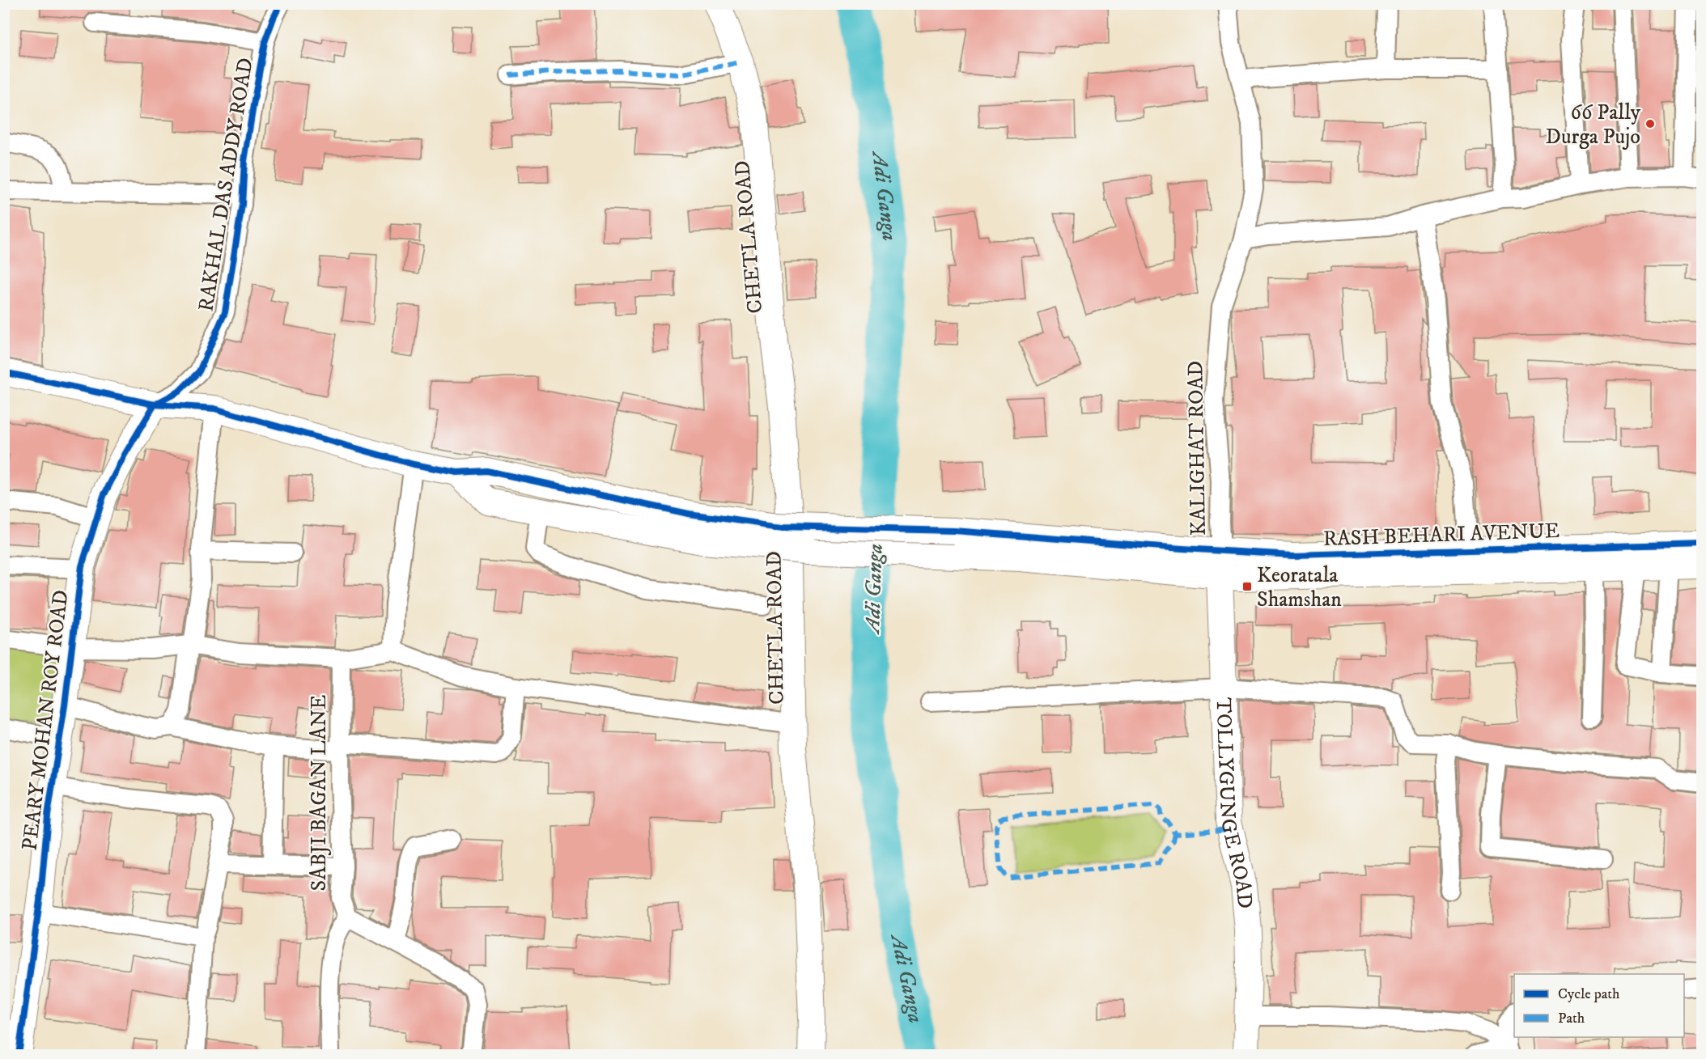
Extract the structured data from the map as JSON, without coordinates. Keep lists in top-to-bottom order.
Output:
{
  "streets": {
    "main road": [
      "CHETLA ROAD",
      "RASH BEHARI AVENUE",
      "PEARY MOHAN ROY ROAD",
      "TOLLYGUNGE ROAD"
    ],
    "street": ["RAKHAL DAS ADDY ROAD", "KALIGHAT ROAD", "SABJI BAGAN LANE"]
  },
  "crossings": [
    ["RAKHAL DAS ADDY ROAD", "PEARY MOHAN ROY ROAD"],
    ["KALIGHAT ROAD", "RASH BEHARI AVENUE"],
    ["KALIGHAT ROAD", "TOLLYGUNGE ROAD"],
    ["RASH BEHARI AVENUE", "TOLLYGUNGE ROAD"]
  ],
  "water": ["Adi Ganga"],
  "places": {
    "other": ["66 Pally Durga Pujo"],
    "transit": ["Keoratala Shamshan"]
  },
  "legend": ["Cycle path", "Path"]
}
